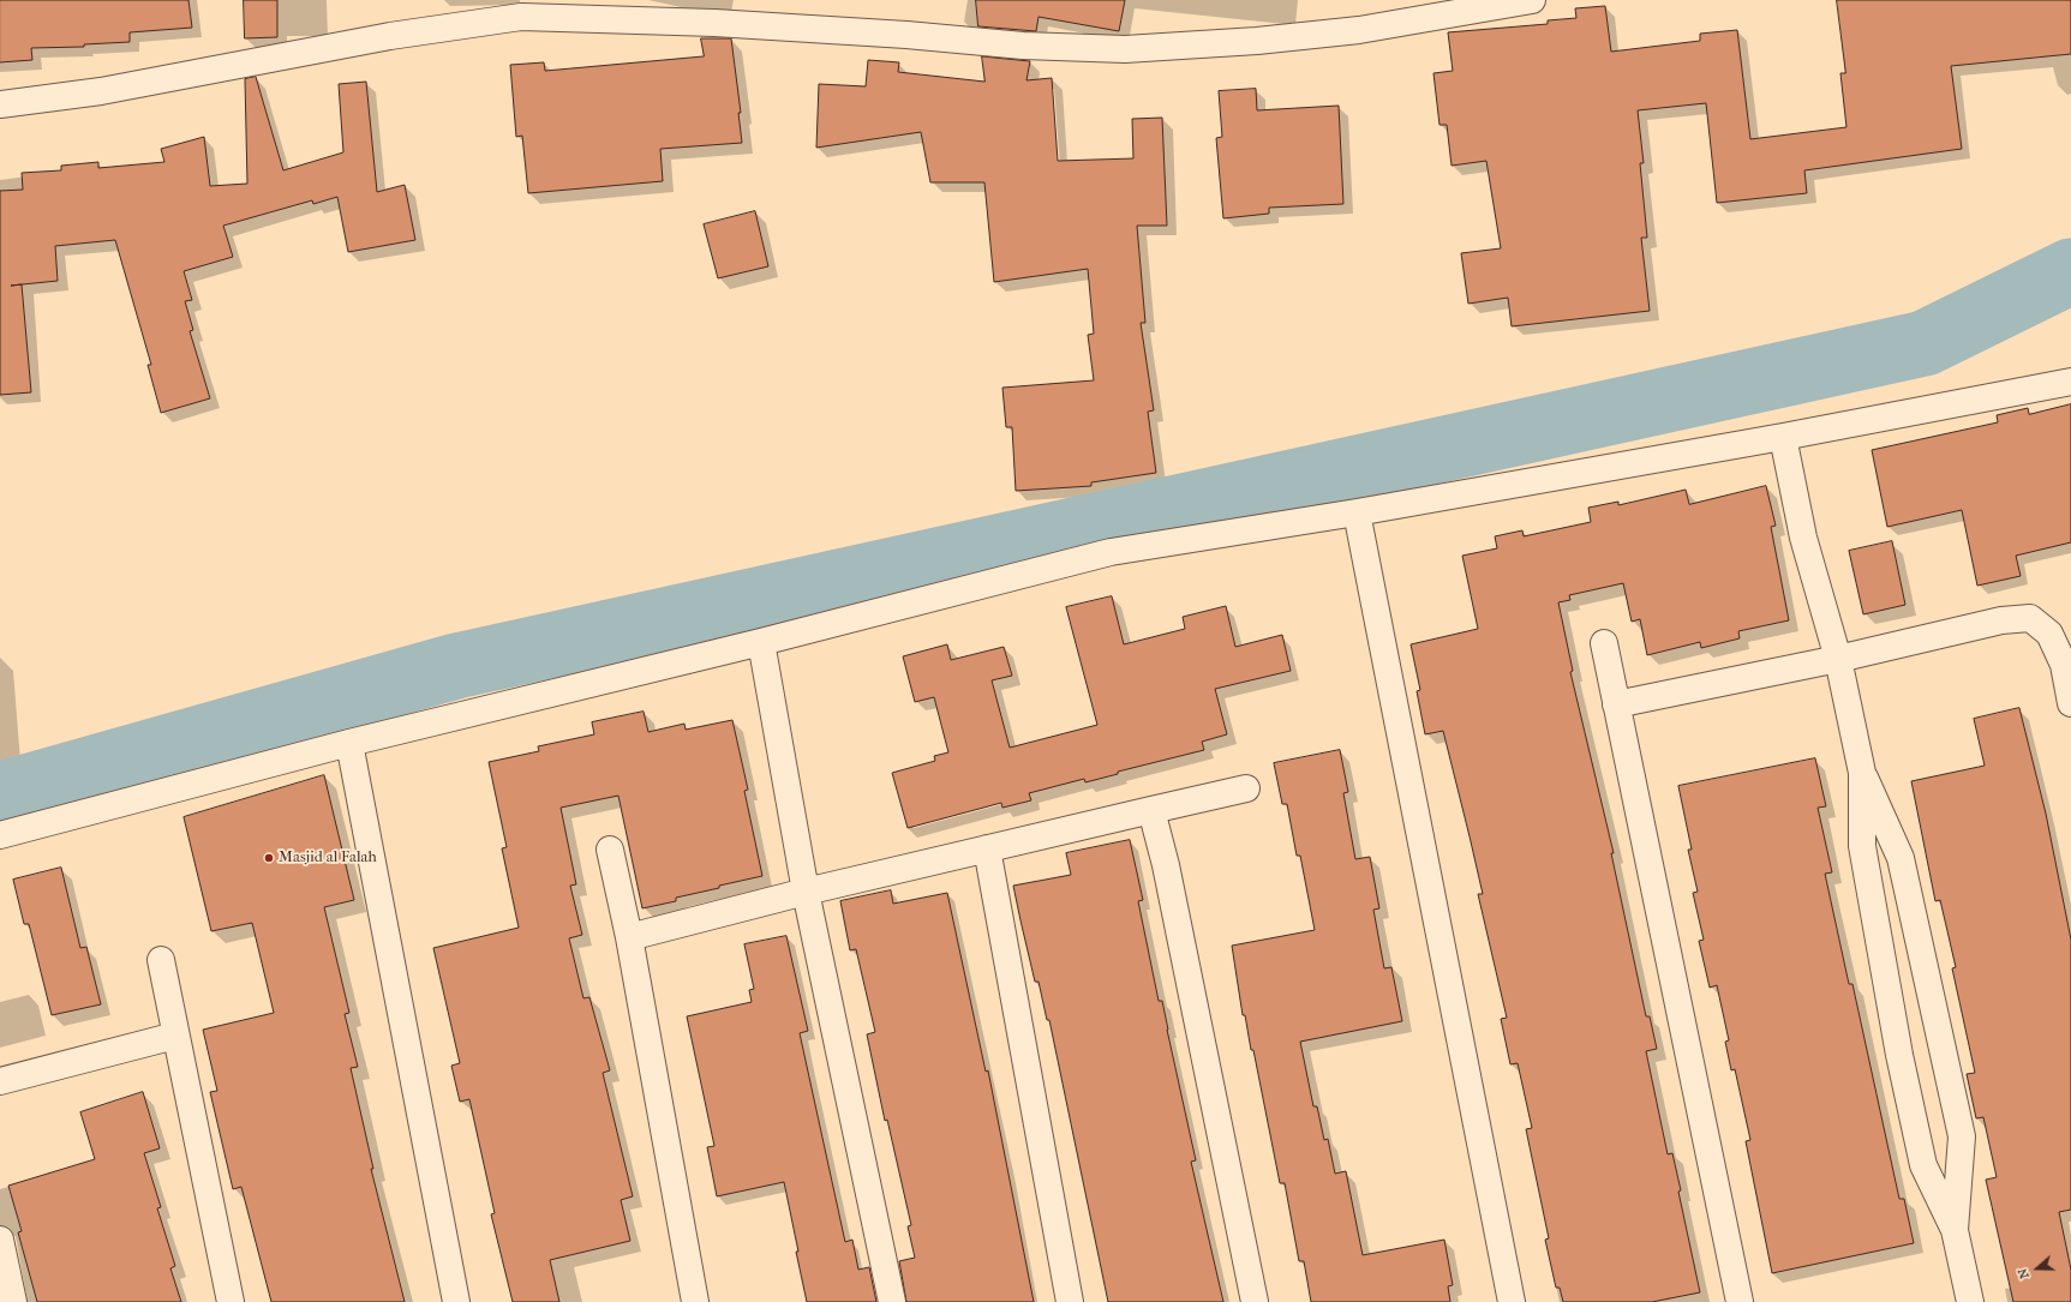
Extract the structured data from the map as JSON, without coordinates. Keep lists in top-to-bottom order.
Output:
{
  "places": ["Masjid al Falah"],
  "north": "left"
}
